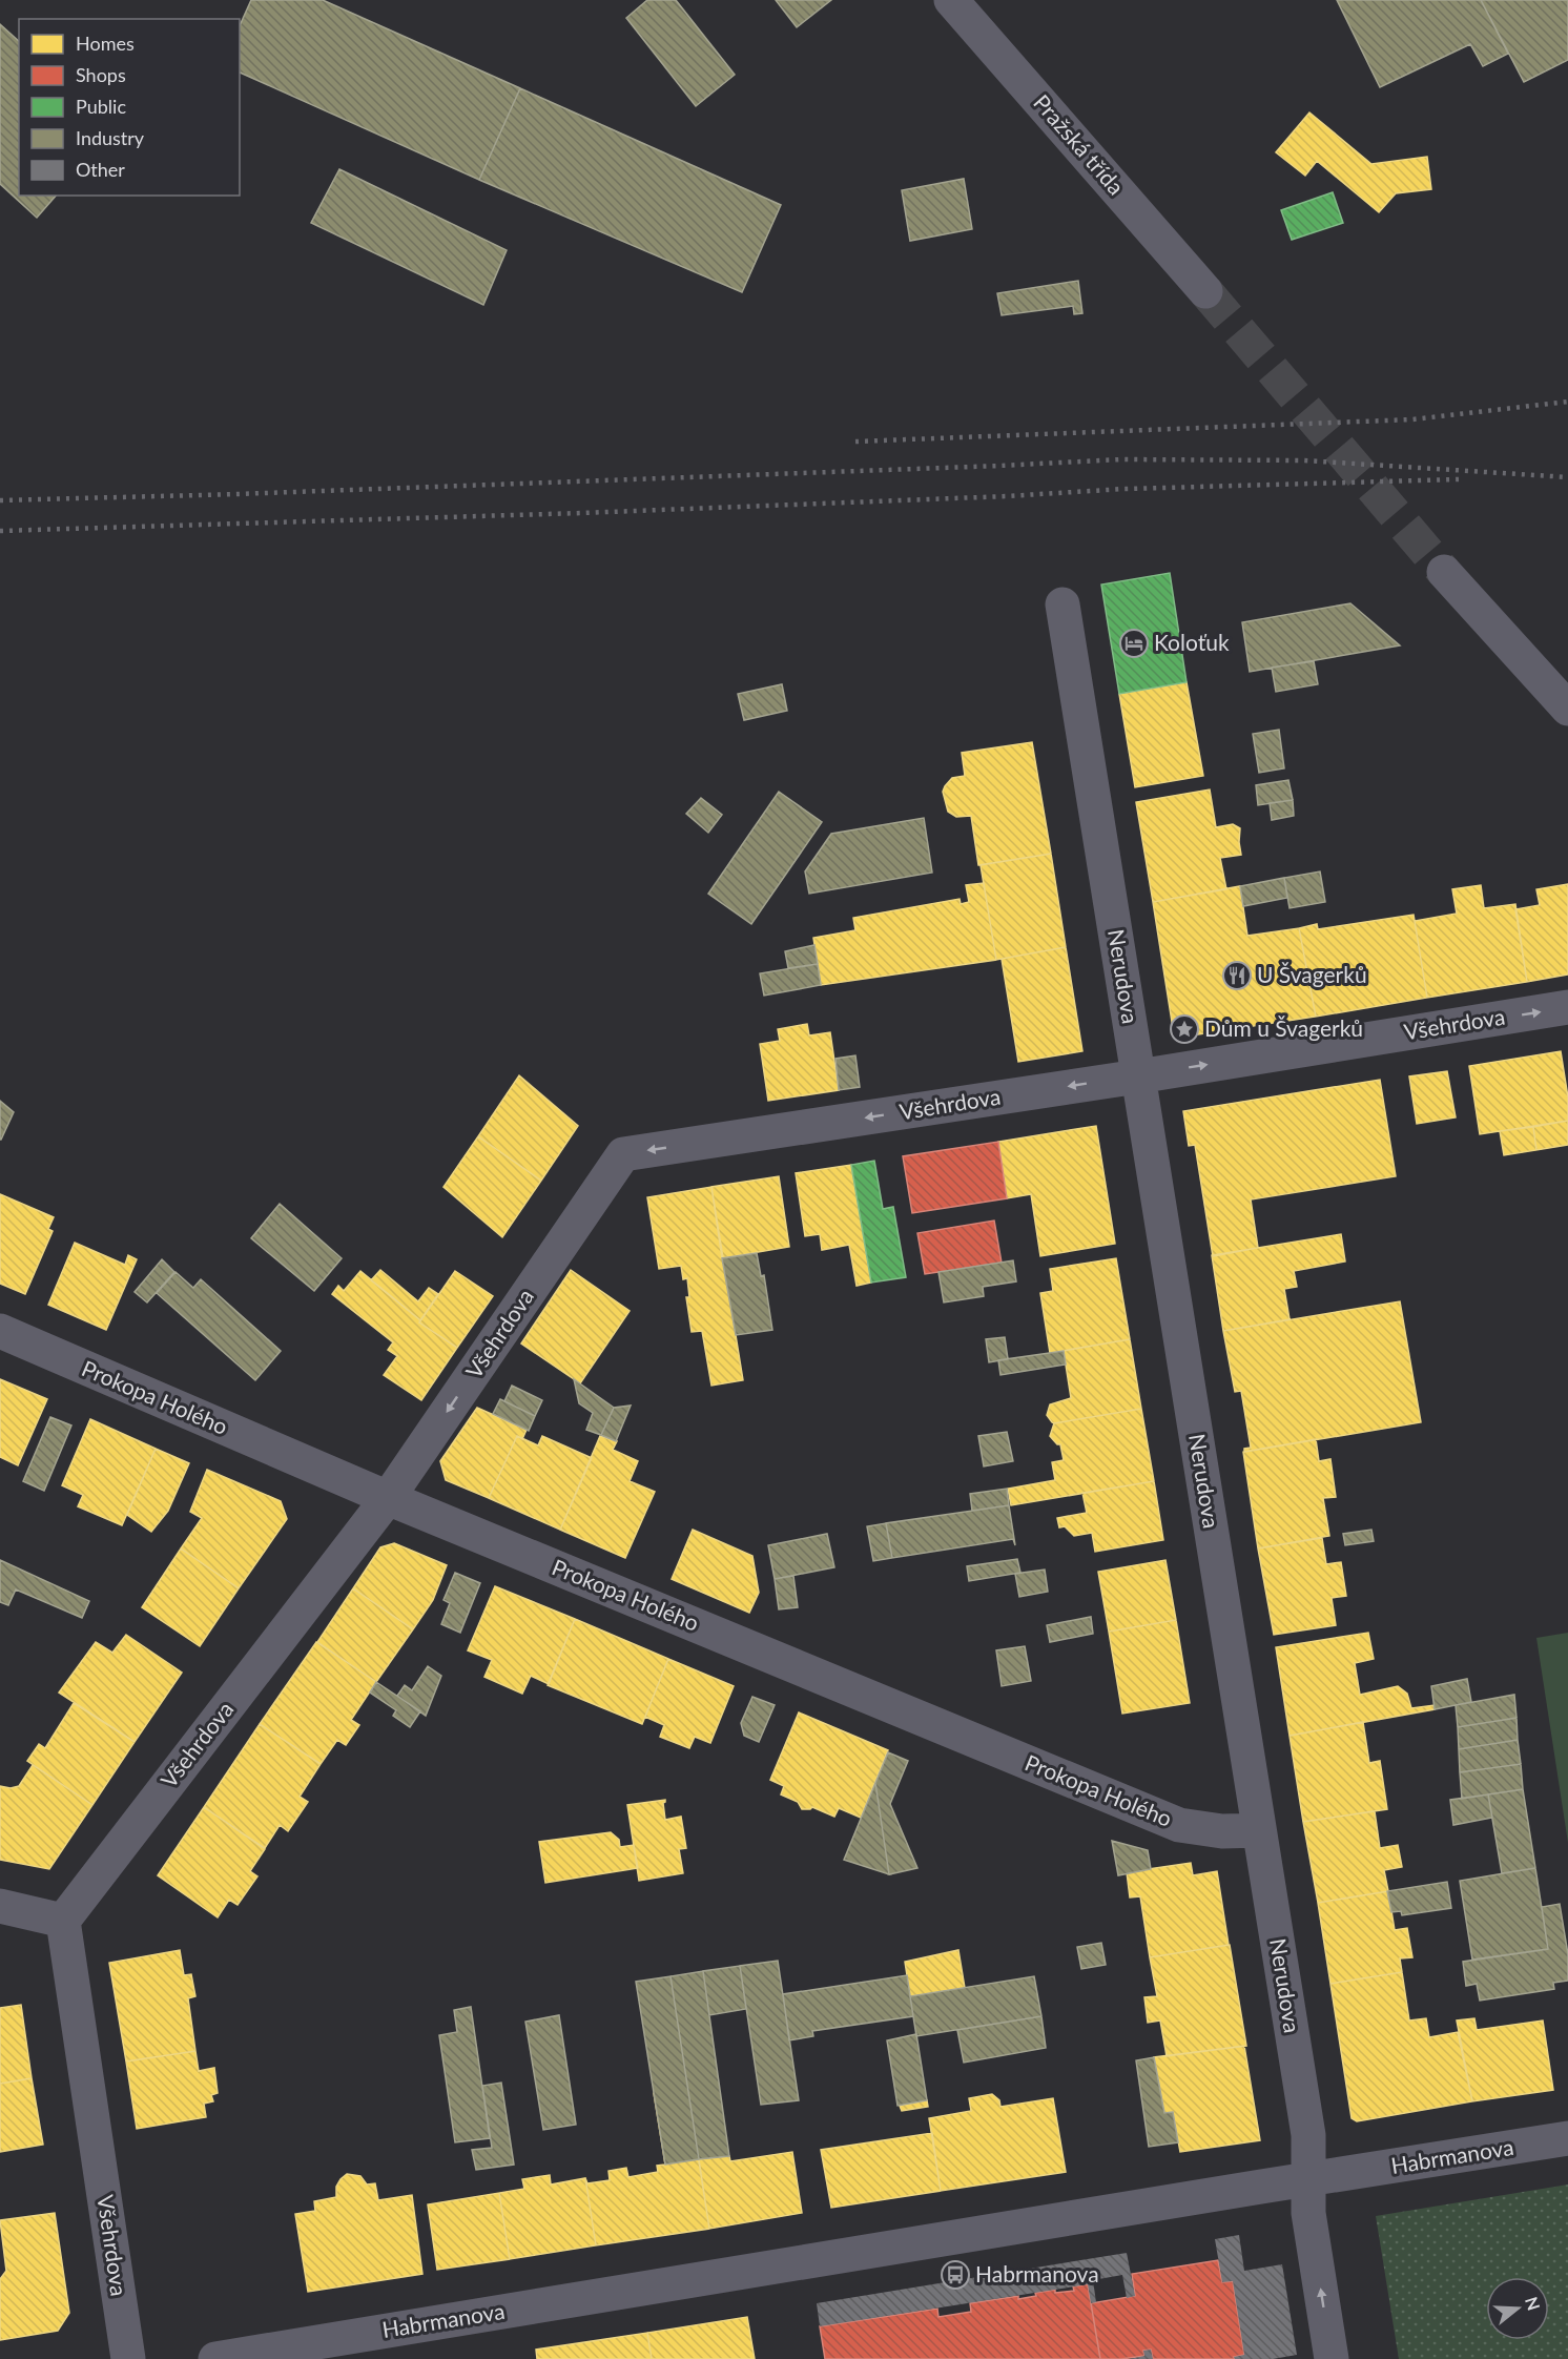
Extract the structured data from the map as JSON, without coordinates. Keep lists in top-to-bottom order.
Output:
{
  "streets": {
    "street": [
      "Pražská třída",
      "Nerudova",
      "Všehrdova",
      "Prokopa Holého",
      "Habrmanova"
    ]
  },
  "crossings": [
    ["Nerudova", "Všehrdova"],
    ["Nerudova", "Prokopa Holého"],
    ["Nerudova", "Habrmanova"],
    ["Všehrdova", "Prokopa Holého"]
  ],
  "places": {
    "hotel": ["Koloťuk"],
    "restaurant": ["U Švagerků"],
    "place": ["Dům u Švagerků"],
    "bus stop": ["Habrmanova"]
  },
  "legend": [
    "Homes",
    "Shops",
    "Public",
    "Industry",
    "Other"
  ],
  "north": "right"
}
